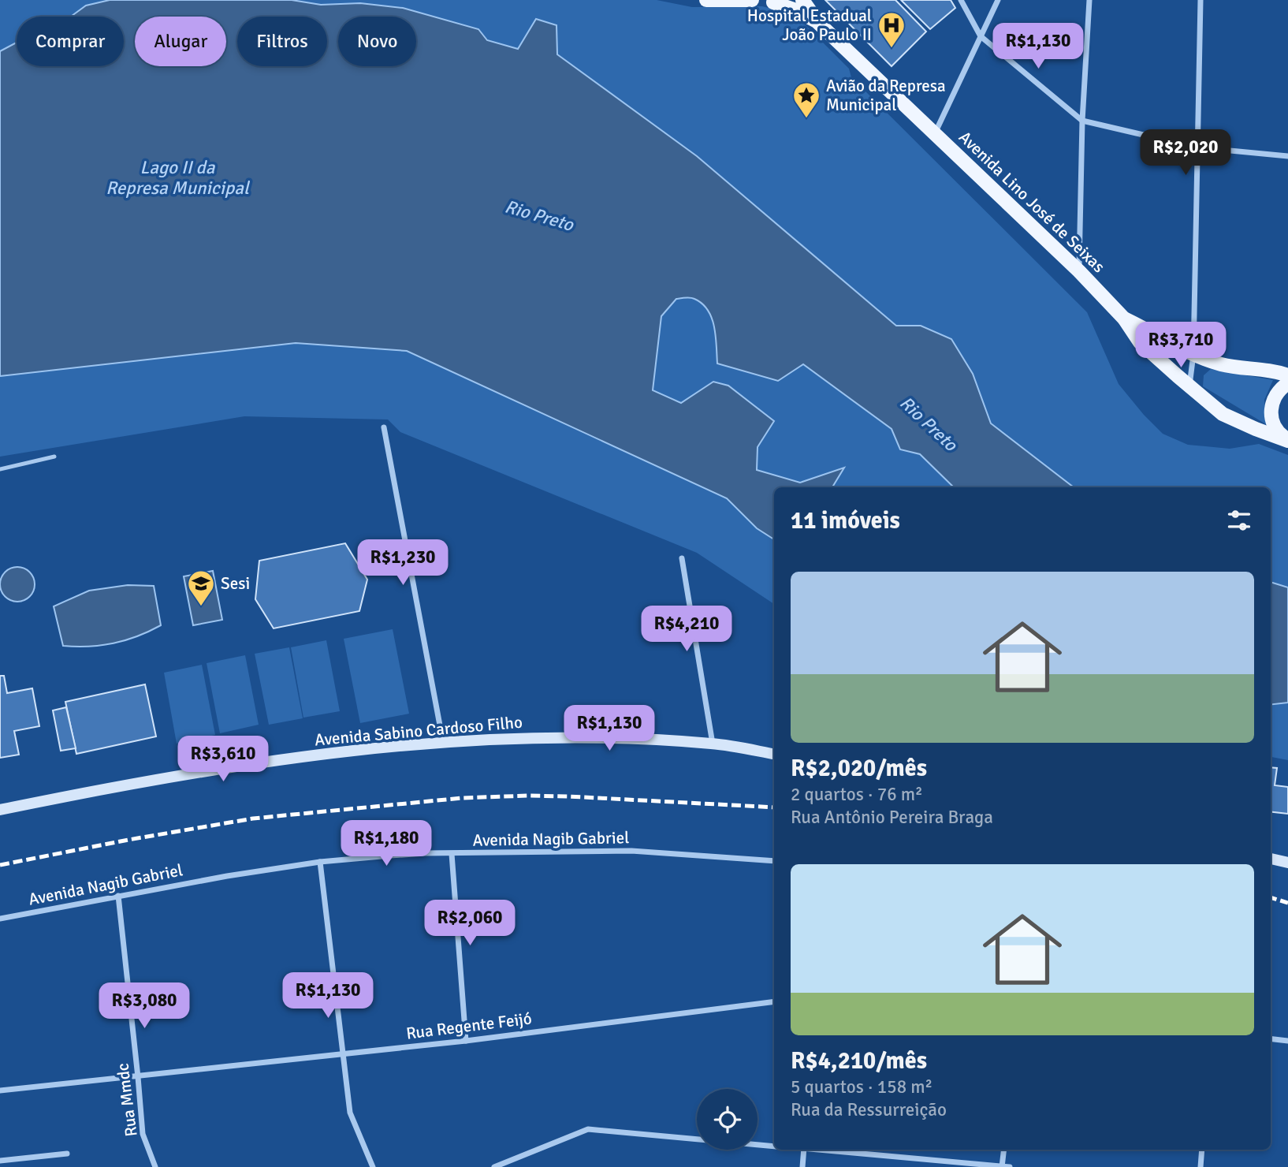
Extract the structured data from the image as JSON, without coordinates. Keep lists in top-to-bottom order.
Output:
{
  "streets": {
    "main road": ["Avenida Lino José de Seixas", "Avenida Sabino Cardoso Filho"],
    "street": ["Avenida Nagib Gabriel", "Rua Regente Feijó", "Rua Mmdc"]
  },
  "crossings": [
    ["Avenida Nagib Gabriel", "Rua Mmdc"],
    ["Rua Regente Feijó", "Rua Mmdc"]
  ],
  "water": ["Lago II da Represa Municipal", "Rio Preto"],
  "places": {
    "hospital": ["Hospital Estadual João Paulo II"],
    "place": ["Avião da Represa Municipal"],
    "school or university": ["Sesi"]
  },
  "page": {
    "chip": [
      "Comprar",
      "Alugar",
      "Filtros",
      "Novo"
    ],
    "price": [
      "R$1,130",
      "R$2,020",
      "R$3,710",
      "R$1,230",
      "R$4,210",
      "R$1,130",
      "R$3,610",
      "R$1,180",
      "R$2,060",
      "R$1,130",
      "R$3,080"
    ],
    "heading": "11 imóveis",
    "list": [
      {
        "name": "R$2,020/mês",
        "note": "2 quartos · 76 m² · Rua Antônio Pereira Braga"
      },
      {
        "name": "R$4,210/mês",
        "note": "5 quartos · 158 m² · Rua da Ressurreição"
      }
    ]
  }
}
